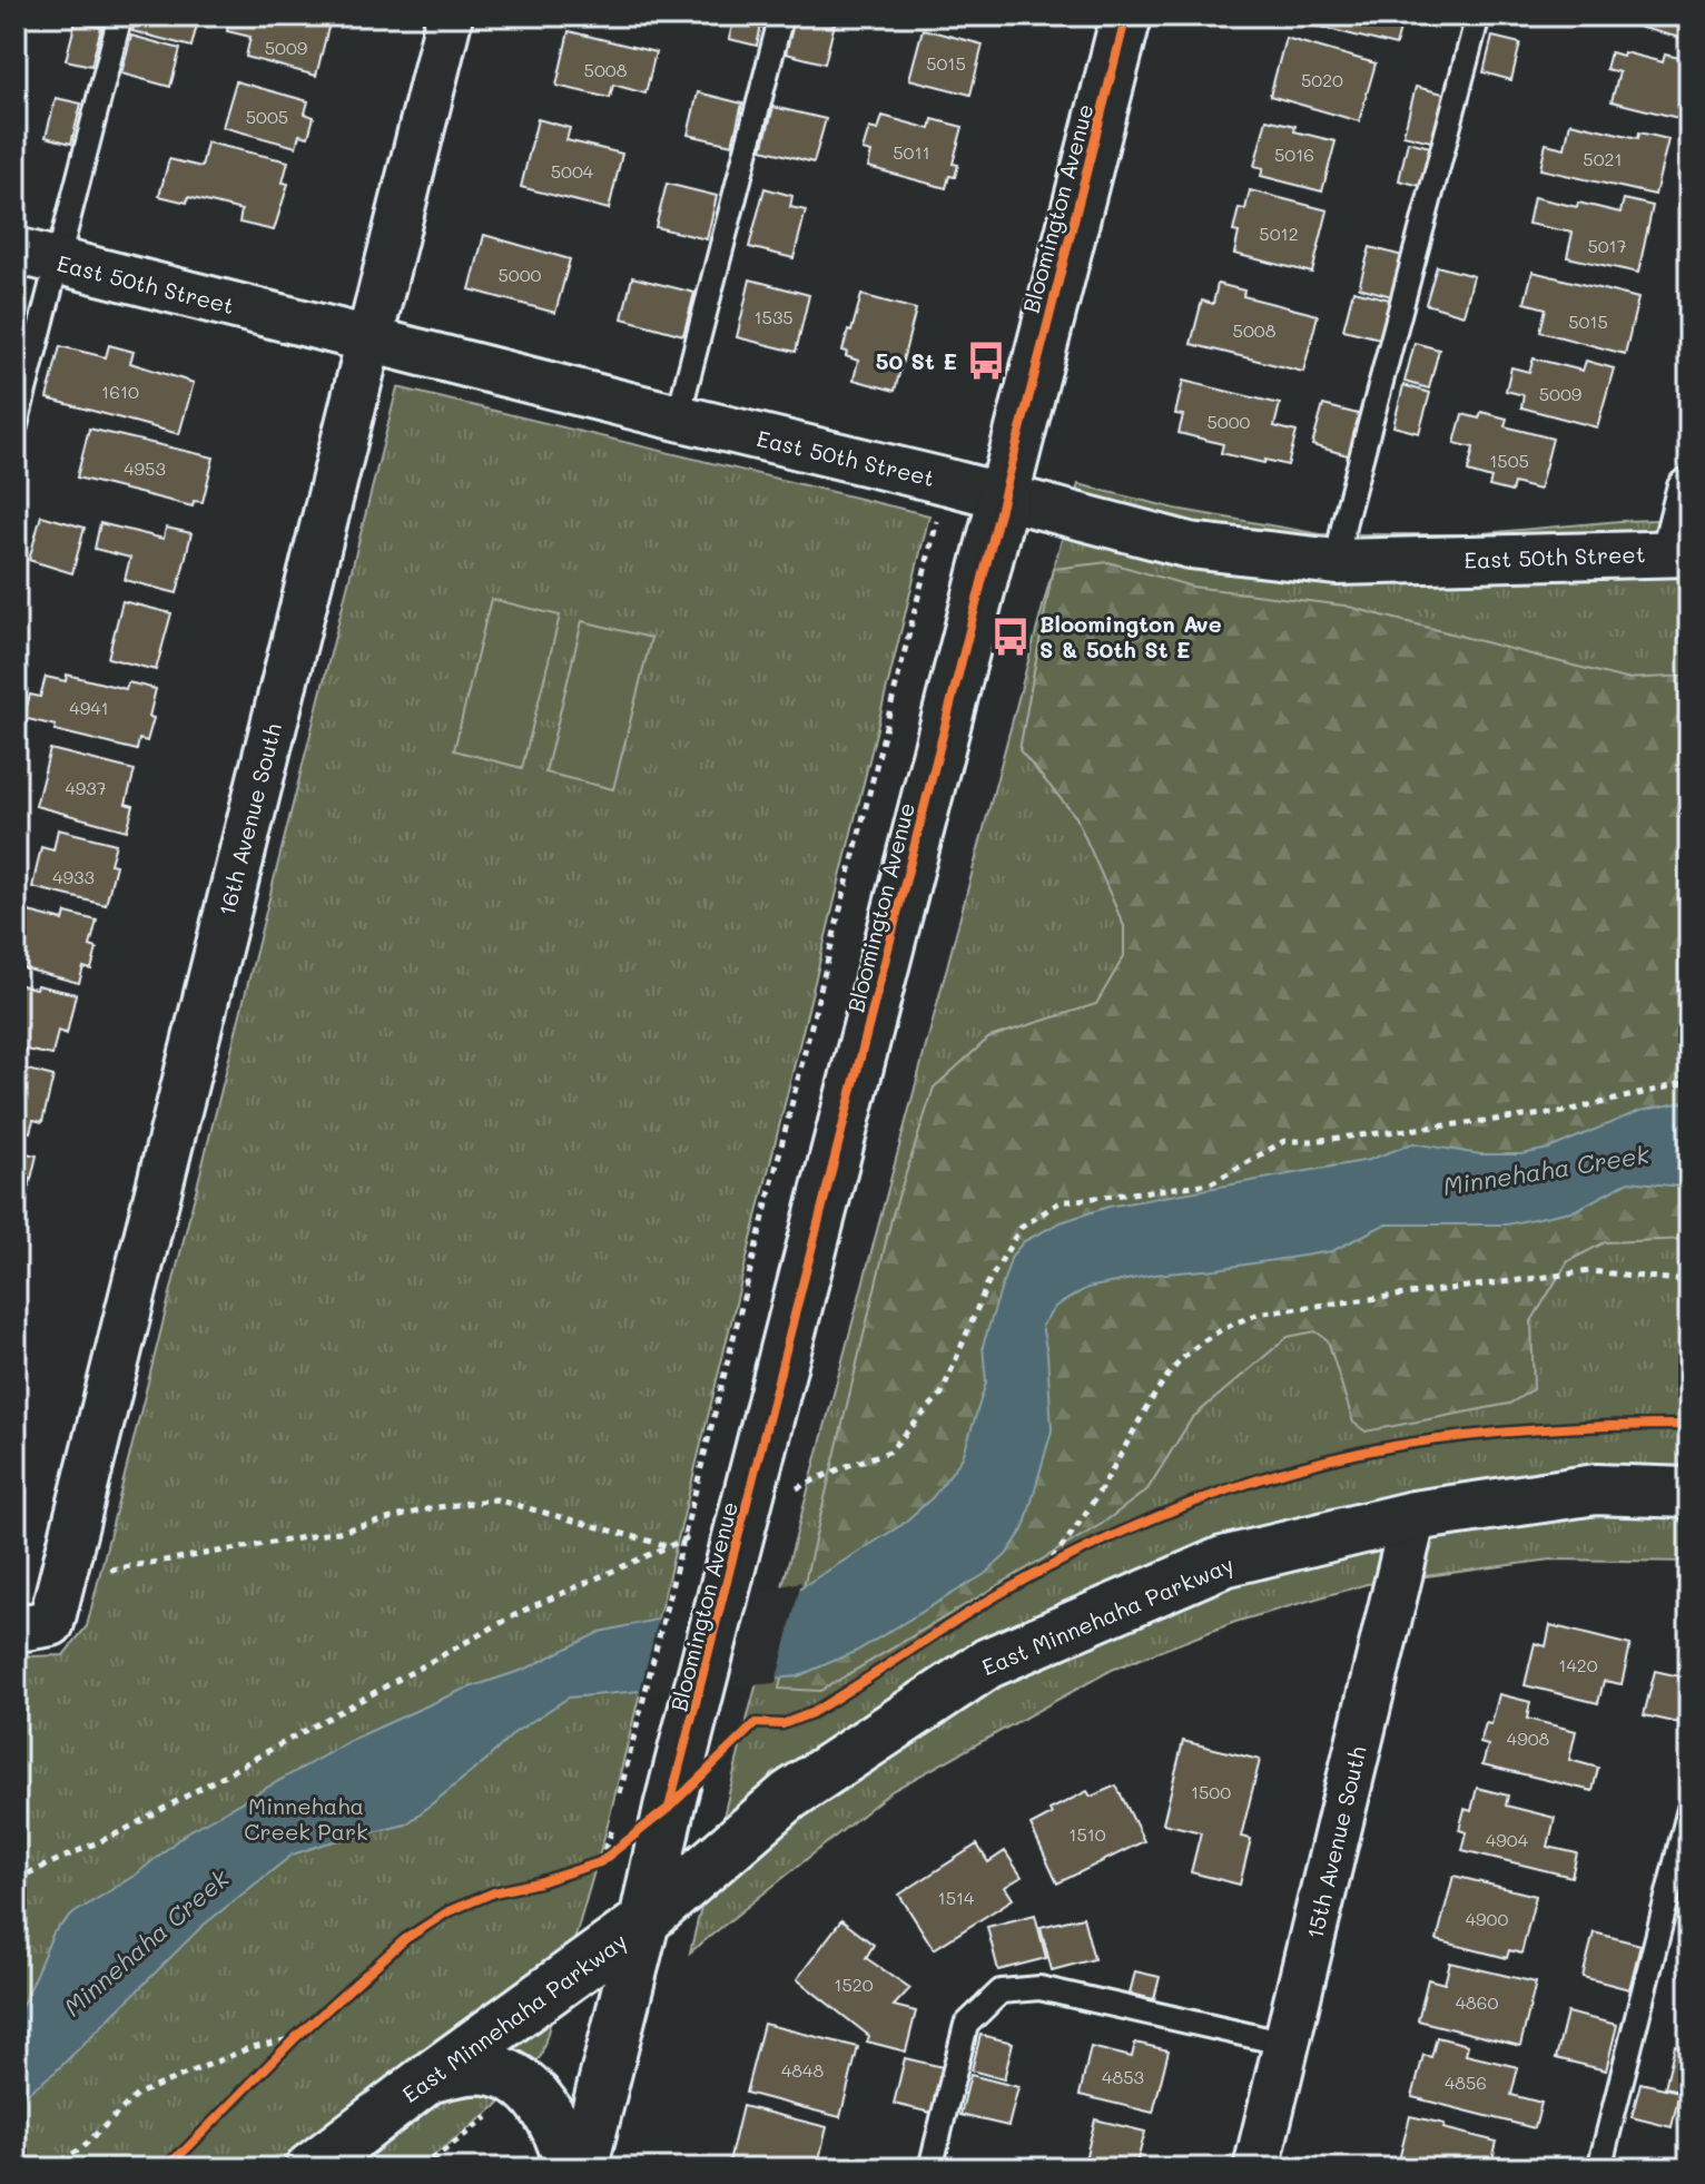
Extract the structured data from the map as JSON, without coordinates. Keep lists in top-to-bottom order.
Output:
{
  "streets": {
    "street": [
      "Bloomington Avenue",
      "East 50th Street",
      "16th Avenue South",
      "East Minnehaha Parkway",
      "15th Avenue South"
    ]
  },
  "crossings": [
    ["Bloomington Avenue", "East 50th Street"],
    ["Bloomington Avenue", "East Minnehaha Parkway"],
    ["East 50th Street", "16th Avenue South"],
    ["East Minnehaha Parkway", "15th Avenue South"]
  ],
  "water": ["Minnehaha Creek"],
  "parks": ["Minnehaha Creek Park"],
  "places": {
    "bus stop": ["50 St E", "Bloomington Ave S & 50th St E"]
  },
  "house_numbers": [
    "5009",
    "5015",
    "5008",
    "5020",
    "5005",
    "5011",
    "5016",
    "5021",
    "5004",
    "5012",
    "5017",
    "5000",
    "1535",
    "5015",
    "5008",
    "1610",
    "5009",
    "5000",
    "1505",
    "4953",
    "4941",
    "4937",
    "4933",
    "1420",
    "4908",
    "1500",
    "1510",
    "4904",
    "1514",
    "4900",
    "1520",
    "4860",
    "4848",
    "4853",
    "4856"
  ]
}
